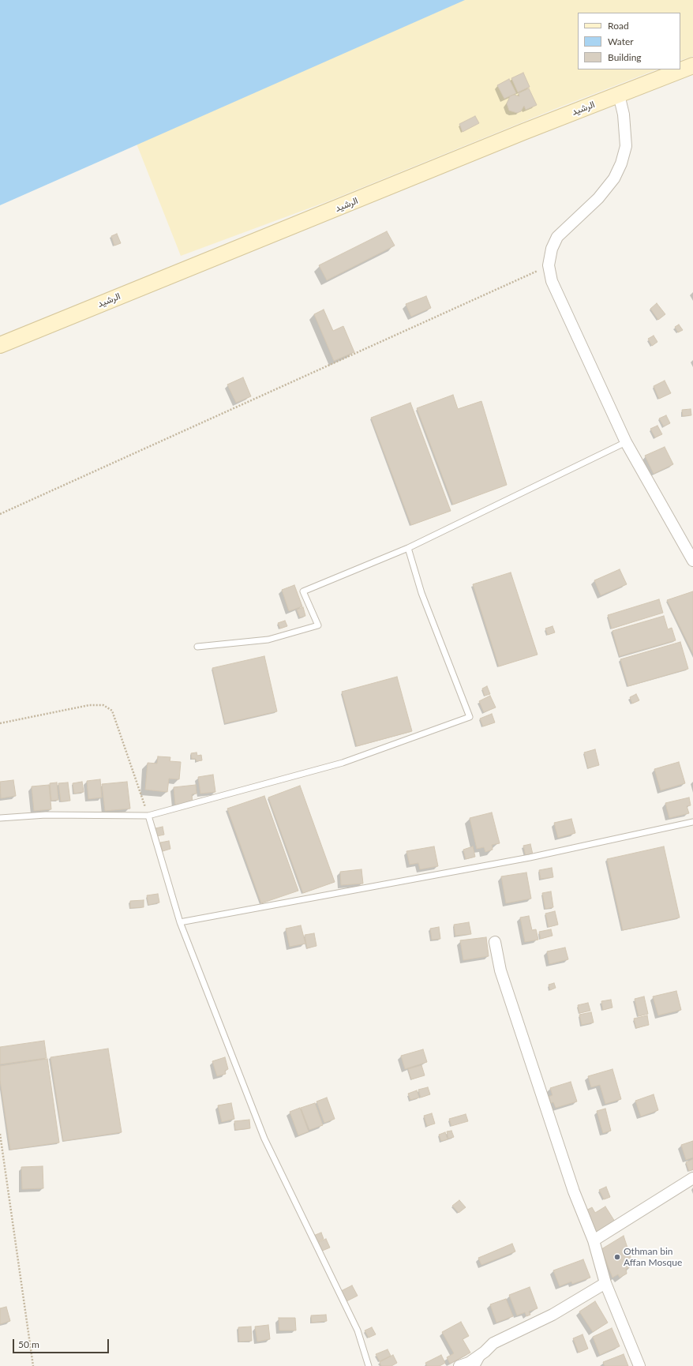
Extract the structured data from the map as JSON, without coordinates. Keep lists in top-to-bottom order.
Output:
{
  "streets": {
    "main road": ["الرشيد"]
  },
  "places": ["Othman bin Affan Mosque"],
  "legend": ["Road", "Water", "Building"],
  "scale_bar": "50 m"
}
